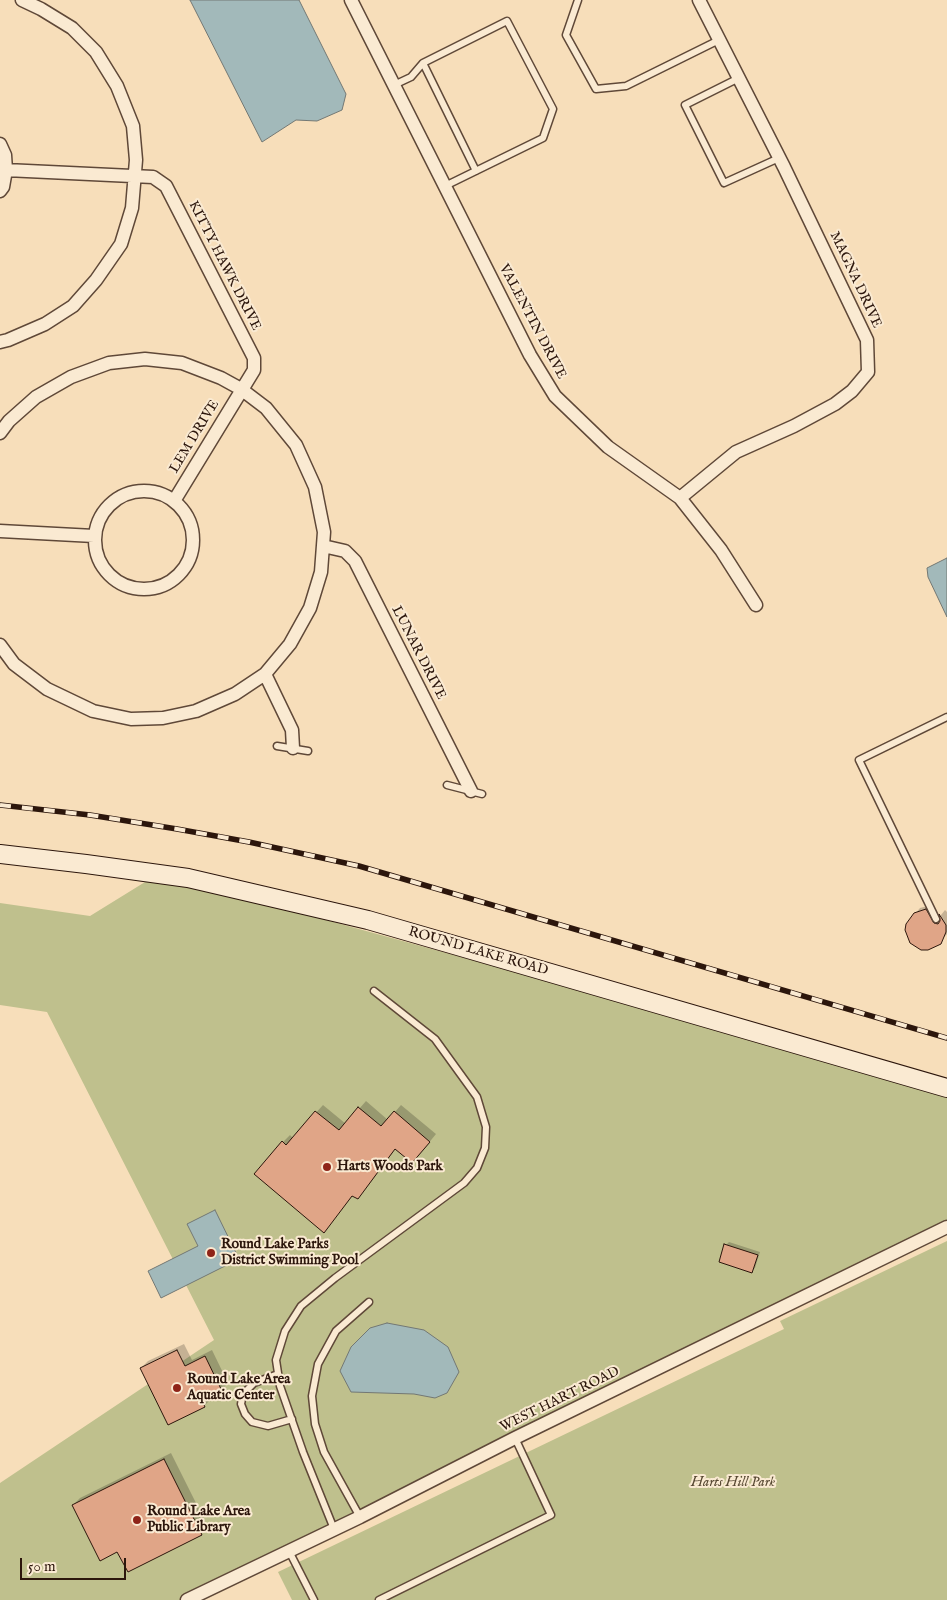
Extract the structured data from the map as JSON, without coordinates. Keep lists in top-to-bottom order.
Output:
{
  "streets": {
    "main road": ["ROUND LAKE ROAD"],
    "street": [
      "KITTY HAWK DRIVE",
      "MAGNA DRIVE",
      "VALENTIN DRIVE",
      "LEM DRIVE",
      "LUNAR DRIVE",
      "WEST HART ROAD"
    ]
  },
  "crossings": [
    ["KITTY HAWK DRIVE", "LEM DRIVE"],
    ["MAGNA DRIVE", "VALENTIN DRIVE"]
  ],
  "parks": ["Harts Hill Park"],
  "places": [
    "Harts Woods Park",
    "Round Lake Parks District Swimming Pool",
    "Round Lake Area Aquatic Center",
    "Round Lake Area Public Library"
  ],
  "scale_bar": "50 m"
}
